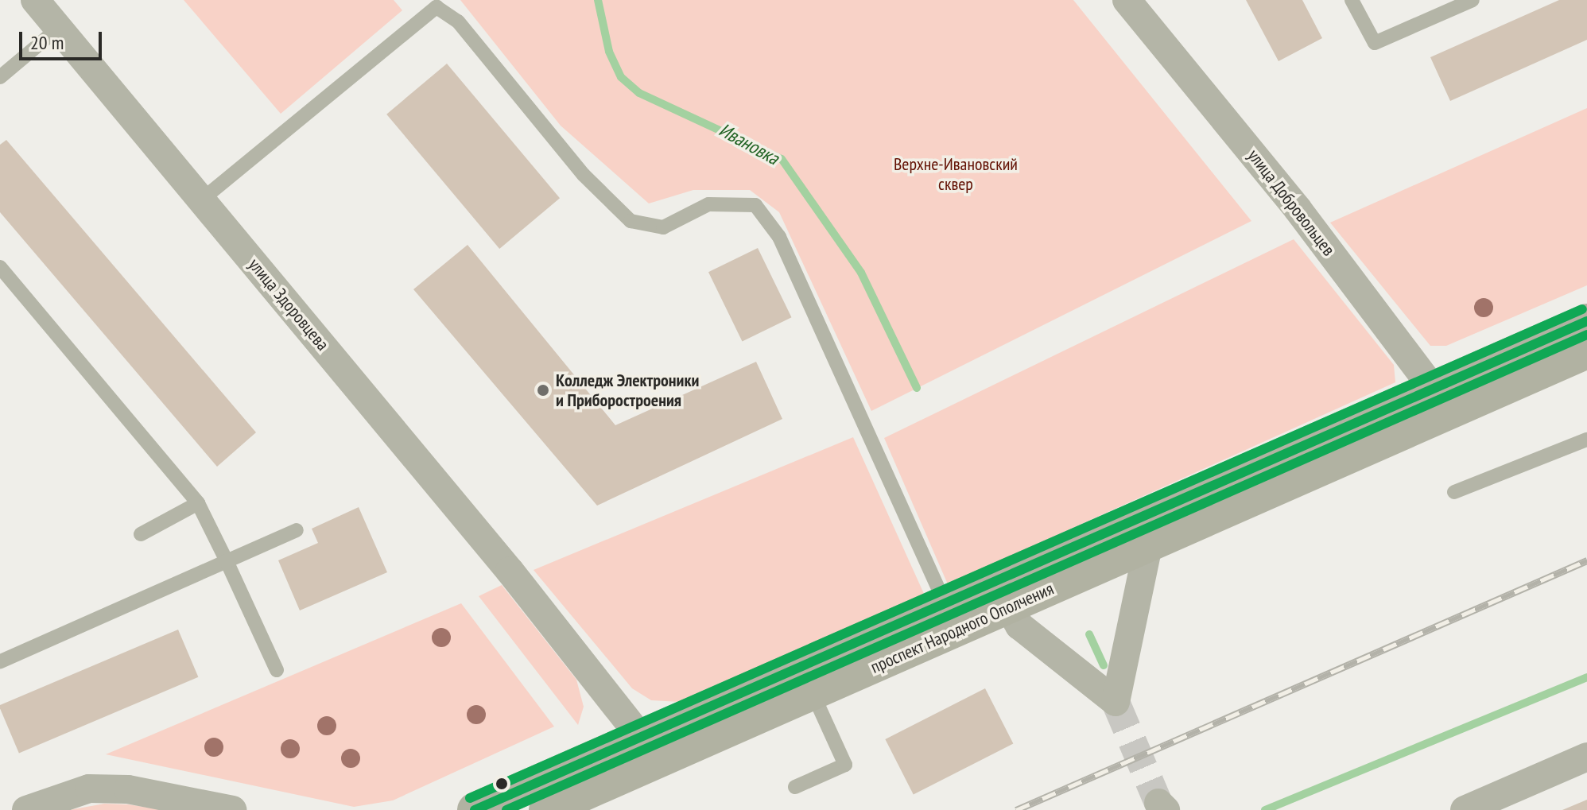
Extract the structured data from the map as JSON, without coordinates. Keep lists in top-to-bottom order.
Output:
{
  "streets": {
    "street": ["улица Добровольцев", "улица Здоровцева", "проспект Народного Ополчения"]
  },
  "crossings": [
    ["улица Добровольцев", "проспект Народного Ополчения"],
    ["улица Здоровцева", "проспект Народного Ополчения"]
  ],
  "water": ["Ивановка"],
  "parks": ["Верхне-Ивановский сквер"],
  "places": ["Колледж Электроники и Приборостроения"],
  "scale_bar": "20 m"
}
